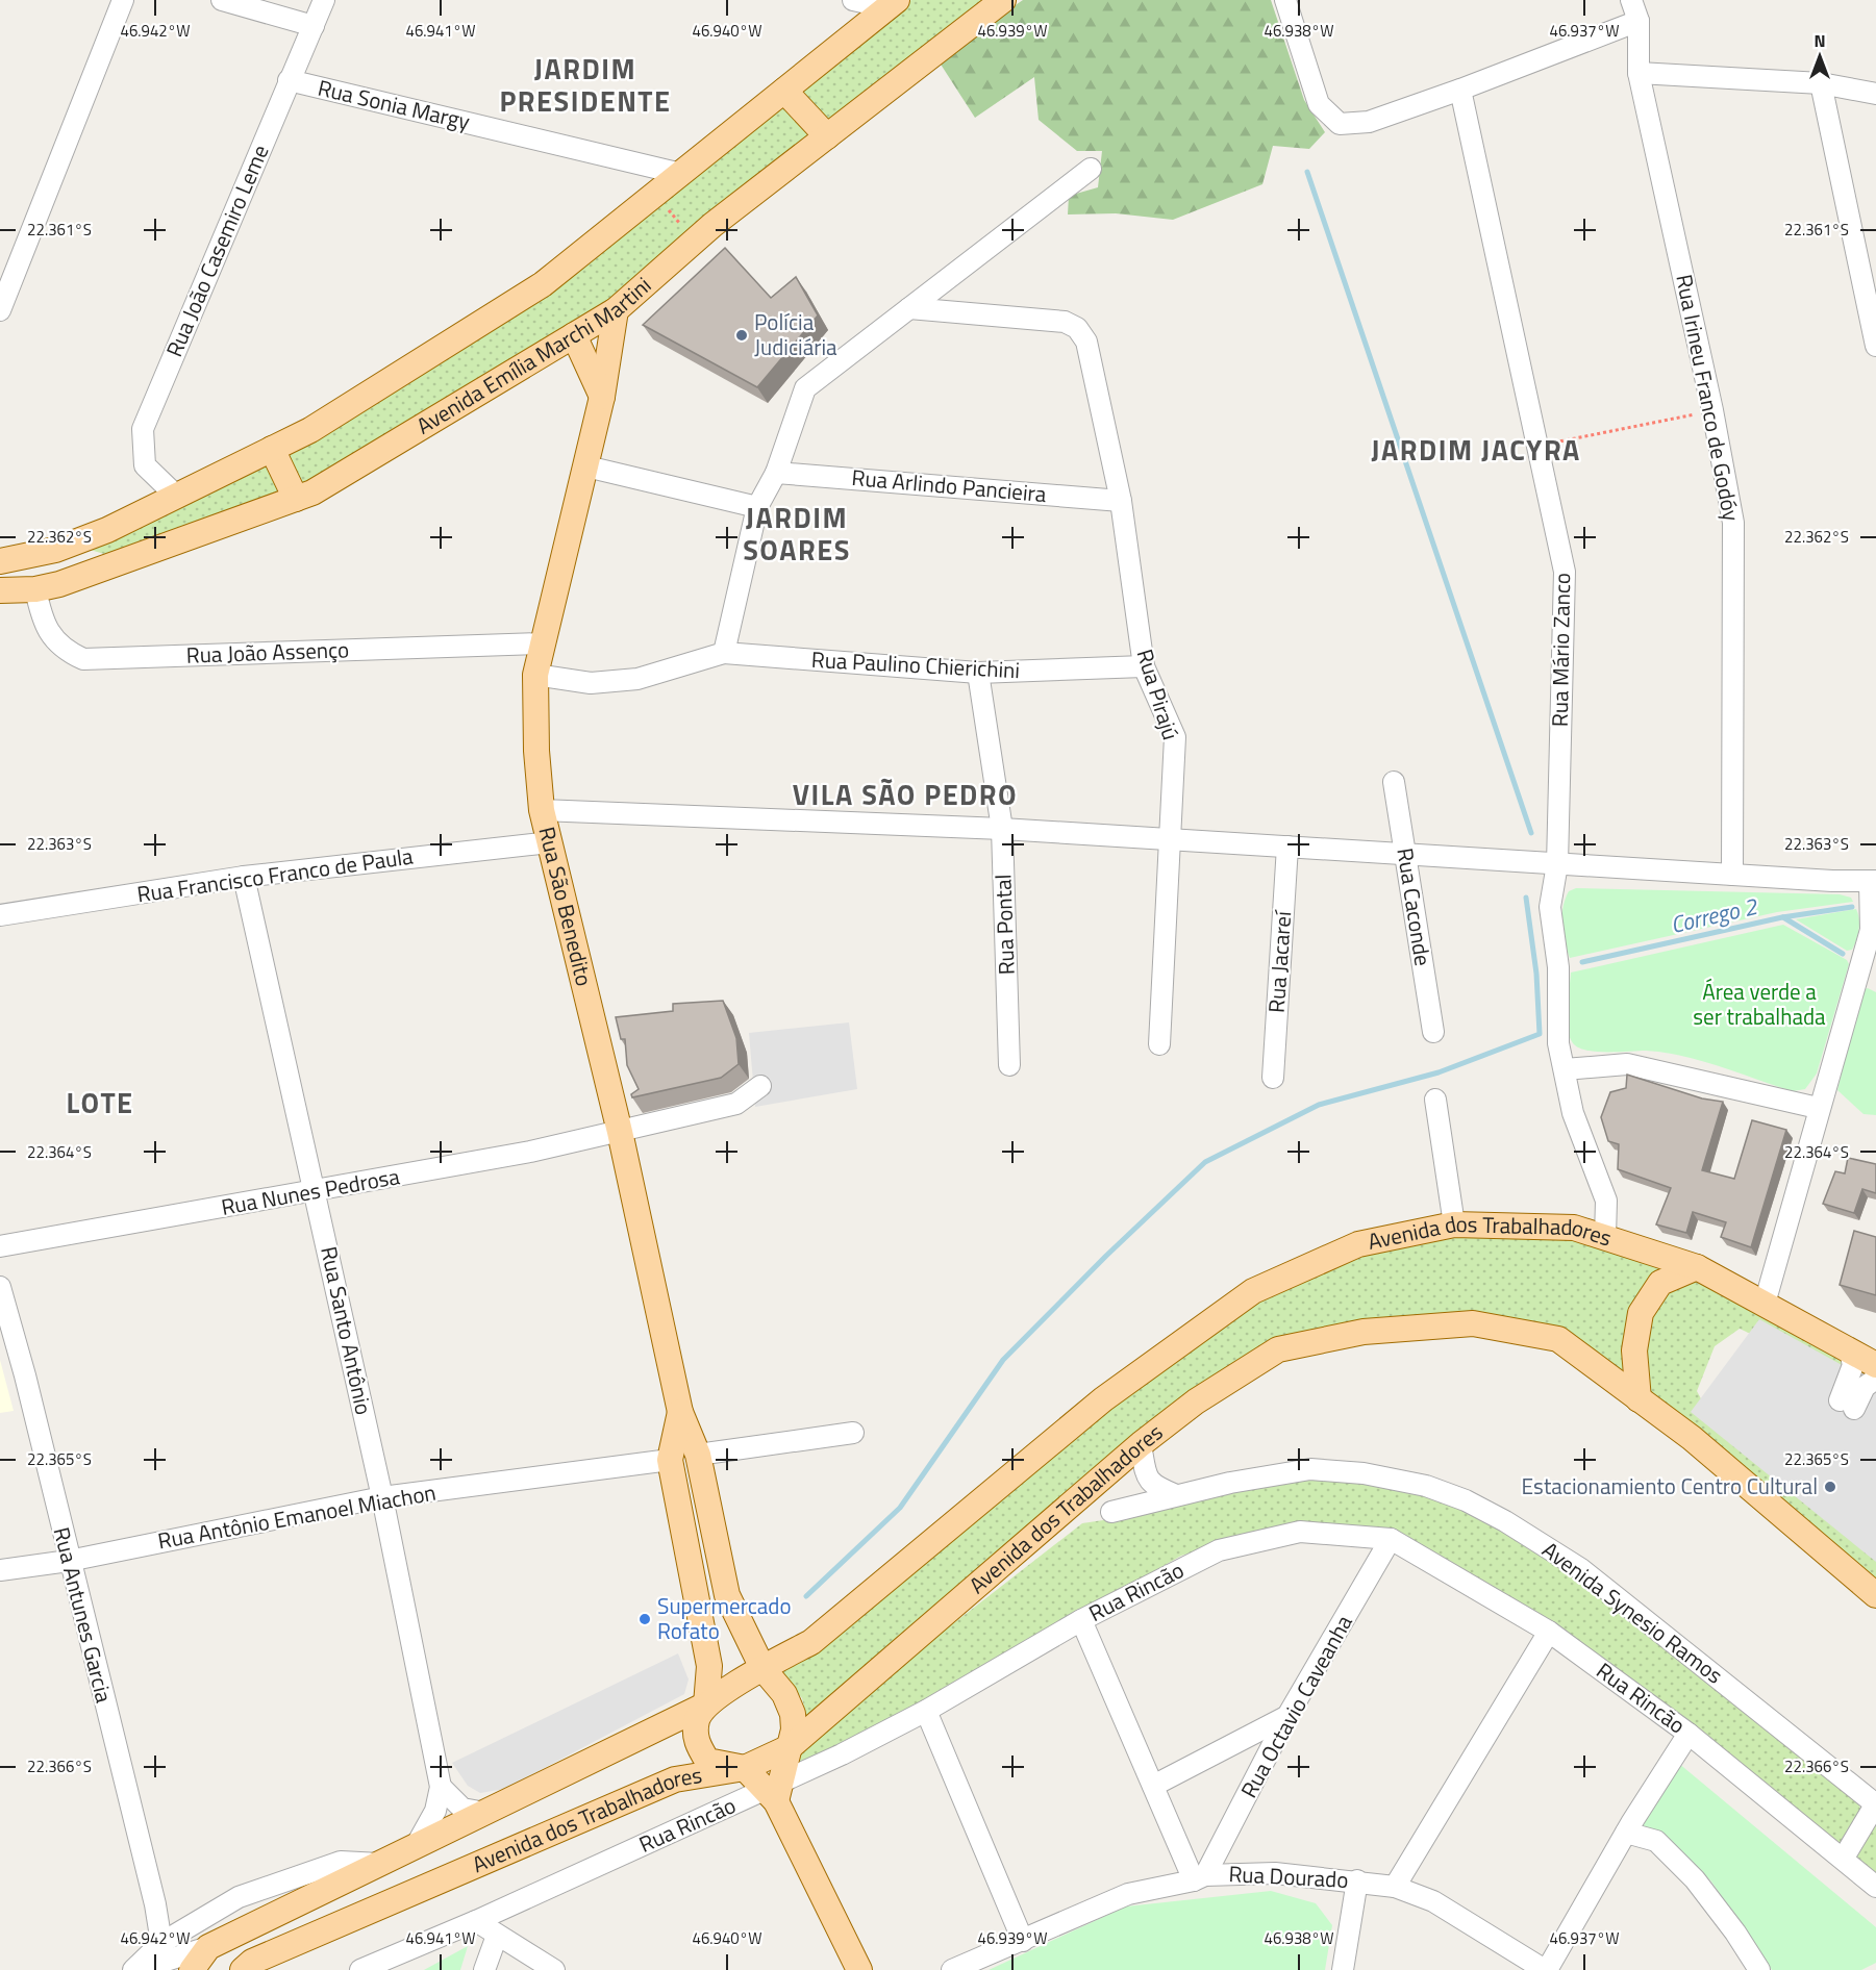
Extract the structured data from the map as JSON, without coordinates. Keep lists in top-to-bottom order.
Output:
{
  "streets": {
    "main road": ["Avenida Emília Marchi Martini", "Rua São Benedito", "Avenida dos Trabalhadores"],
    "street": [
      "Rua Sonia Margy",
      "Rua João Casemiro Leme",
      "Rua Irineu Franco de Godóy",
      "Rua Arlindo Pancieira",
      "Rua Mário Zanco",
      "Rua João Assenço",
      "Rua Paulino Chierichini",
      "Rua Pirajú",
      "Rua Francisco Franco de Paula",
      "Rua Caconde",
      "Rua Pontal",
      "Rua Jacareí",
      "Rua Nunes Pedrosa",
      "Rua Santo Antônio",
      "Rua Antônio Emanoel Miachon",
      "Rua Rincão",
      "Avenida Synesio Ramos",
      "Rua Antunes Garcia",
      "Rua Octavio Caveanha",
      "Rua Dourado"
    ]
  },
  "crossings": [
    ["Rua Sonia Margy", "Rua João Casemiro Leme"],
    ["Avenida Emília Marchi Martini", "Rua João Assenço"],
    ["Avenida Emília Marchi Martini", "Rua São Benedito"],
    ["Rua Arlindo Pancieira", "Rua Pirajú"],
    ["Rua Mário Zanco", "Avenida dos Trabalhadores"],
    ["Rua João Assenço", "Rua São Benedito"],
    ["Rua Paulino Chierichini", "Rua Pirajú"],
    ["Rua Paulino Chierichini", "Rua Pontal"],
    ["Rua Francisco Franco de Paula", "Rua São Benedito"],
    ["Rua Francisco Franco de Paula", "Rua Santo Antônio"],
    ["Rua São Benedito", "Rua Nunes Pedrosa"],
    ["Rua São Benedito", "Avenida dos Trabalhadores"],
    ["Rua São Benedito", "Rua Antônio Emanoel Miachon"],
    ["Rua Nunes Pedrosa", "Rua Santo Antônio"],
    ["Avenida dos Trabalhadores", "Rua Santo Antônio"],
    ["Rua Santo Antônio", "Rua Antônio Emanoel Miachon"],
    ["Rua Antônio Emanoel Miachon", "Rua Antunes Garcia"],
    ["Rua Rincão", "Rua Octavio Caveanha"],
    ["Rua Octavio Caveanha", "Rua Dourado"]
  ],
  "districts": [
    "JARDIM PRESIDENTE",
    "JARDIM JACYRA",
    "JARDIM SOARES",
    "VILA SÃO PEDRO",
    "LOTE"
  ],
  "water": ["Corrego 2"],
  "parks": ["Área verde a ser trabalhada"],
  "places": ["Polícia Judiciária", "Estacionamiento Centro Cultural", "Supermercado Rofato"],
  "north": "top",
  "coordinates": [
    "46.942°W",
    "46.941°W",
    "46.940°W",
    "46.939°W",
    "46.938°W",
    "46.937°W",
    "22.361°S",
    "22.362°S",
    "22.363°S",
    "22.364°S",
    "22.365°S",
    "22.366°S"
  ]
}
